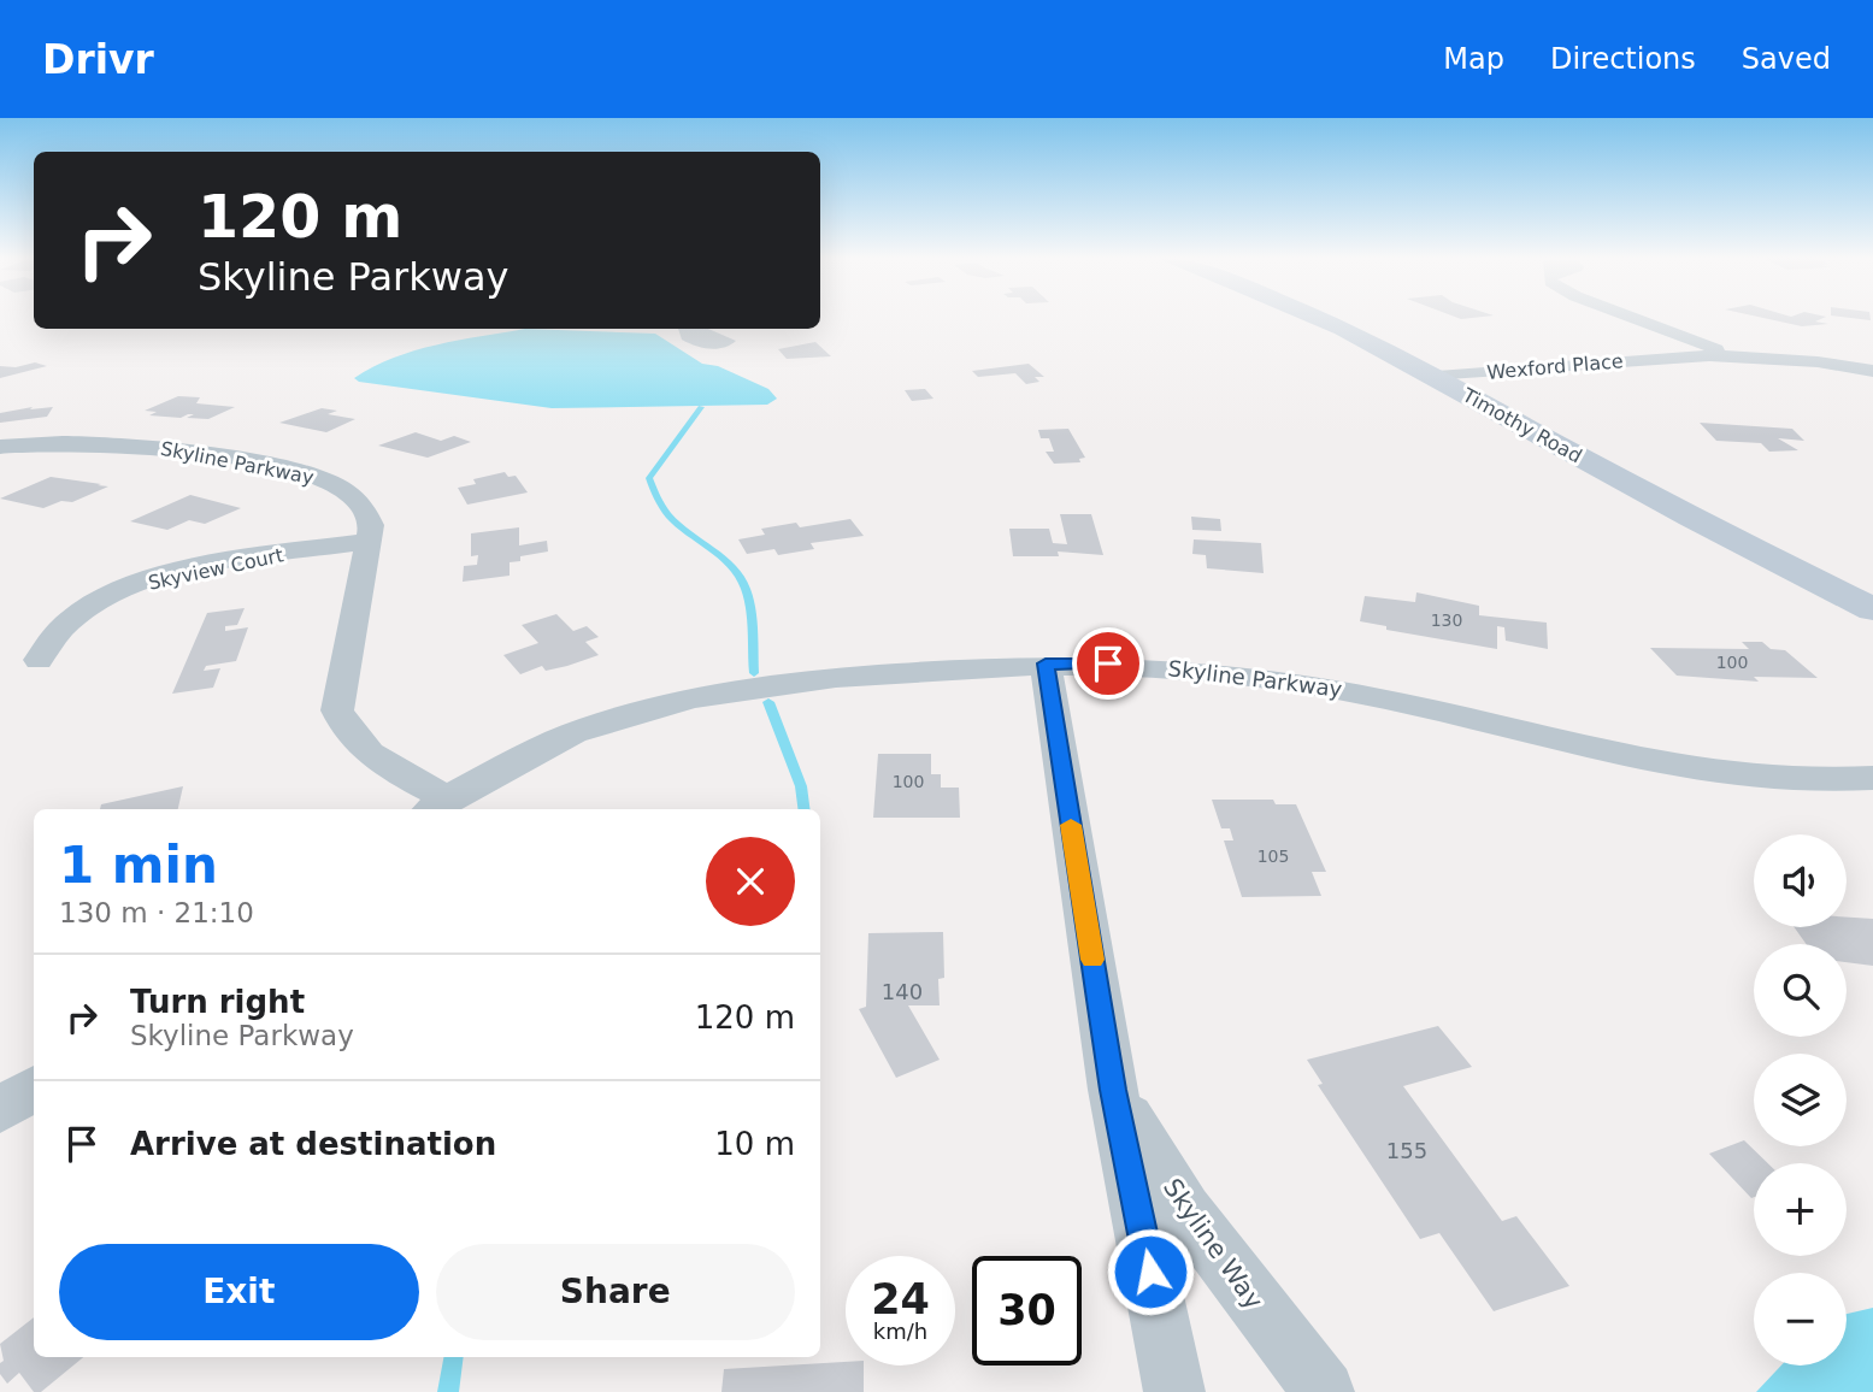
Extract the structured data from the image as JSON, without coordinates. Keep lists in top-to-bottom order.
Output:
{
  "streets": {
    "main road": ["Timothy Road"],
    "street": [
      "Wexford Place",
      "Skyline Parkway",
      "Skyview Court",
      "Skyline Way"
    ]
  },
  "crossings": [
    ["Wexford Place", "Timothy Road"],
    ["Skyline Parkway", "Skyview Court"],
    ["Skyline Parkway", "Skyline Way"]
  ],
  "house_numbers": [
    "130",
    "100",
    "100",
    "105",
    "140",
    "155"
  ],
  "page": {
    "header": "Drivr",
    "nav": ["Map", "Directions", "Saved"],
    "turn": ["120 m", "Skyline Parkway"],
    "heading": ["1 min", "130 m · 21:10"],
    "map_buttons": ["+", "−"],
    "list": [
      {
        "name": "Turn right",
        "note": "Skyline Parkway",
        "value": "120 m"
      },
      {
        "name": "Arrive at destination",
        "value": "10 m"
      }
    ],
    "buttons": ["Exit", "Share"],
    "speed": "24 km/h",
    "limit": "30"
  }
}
